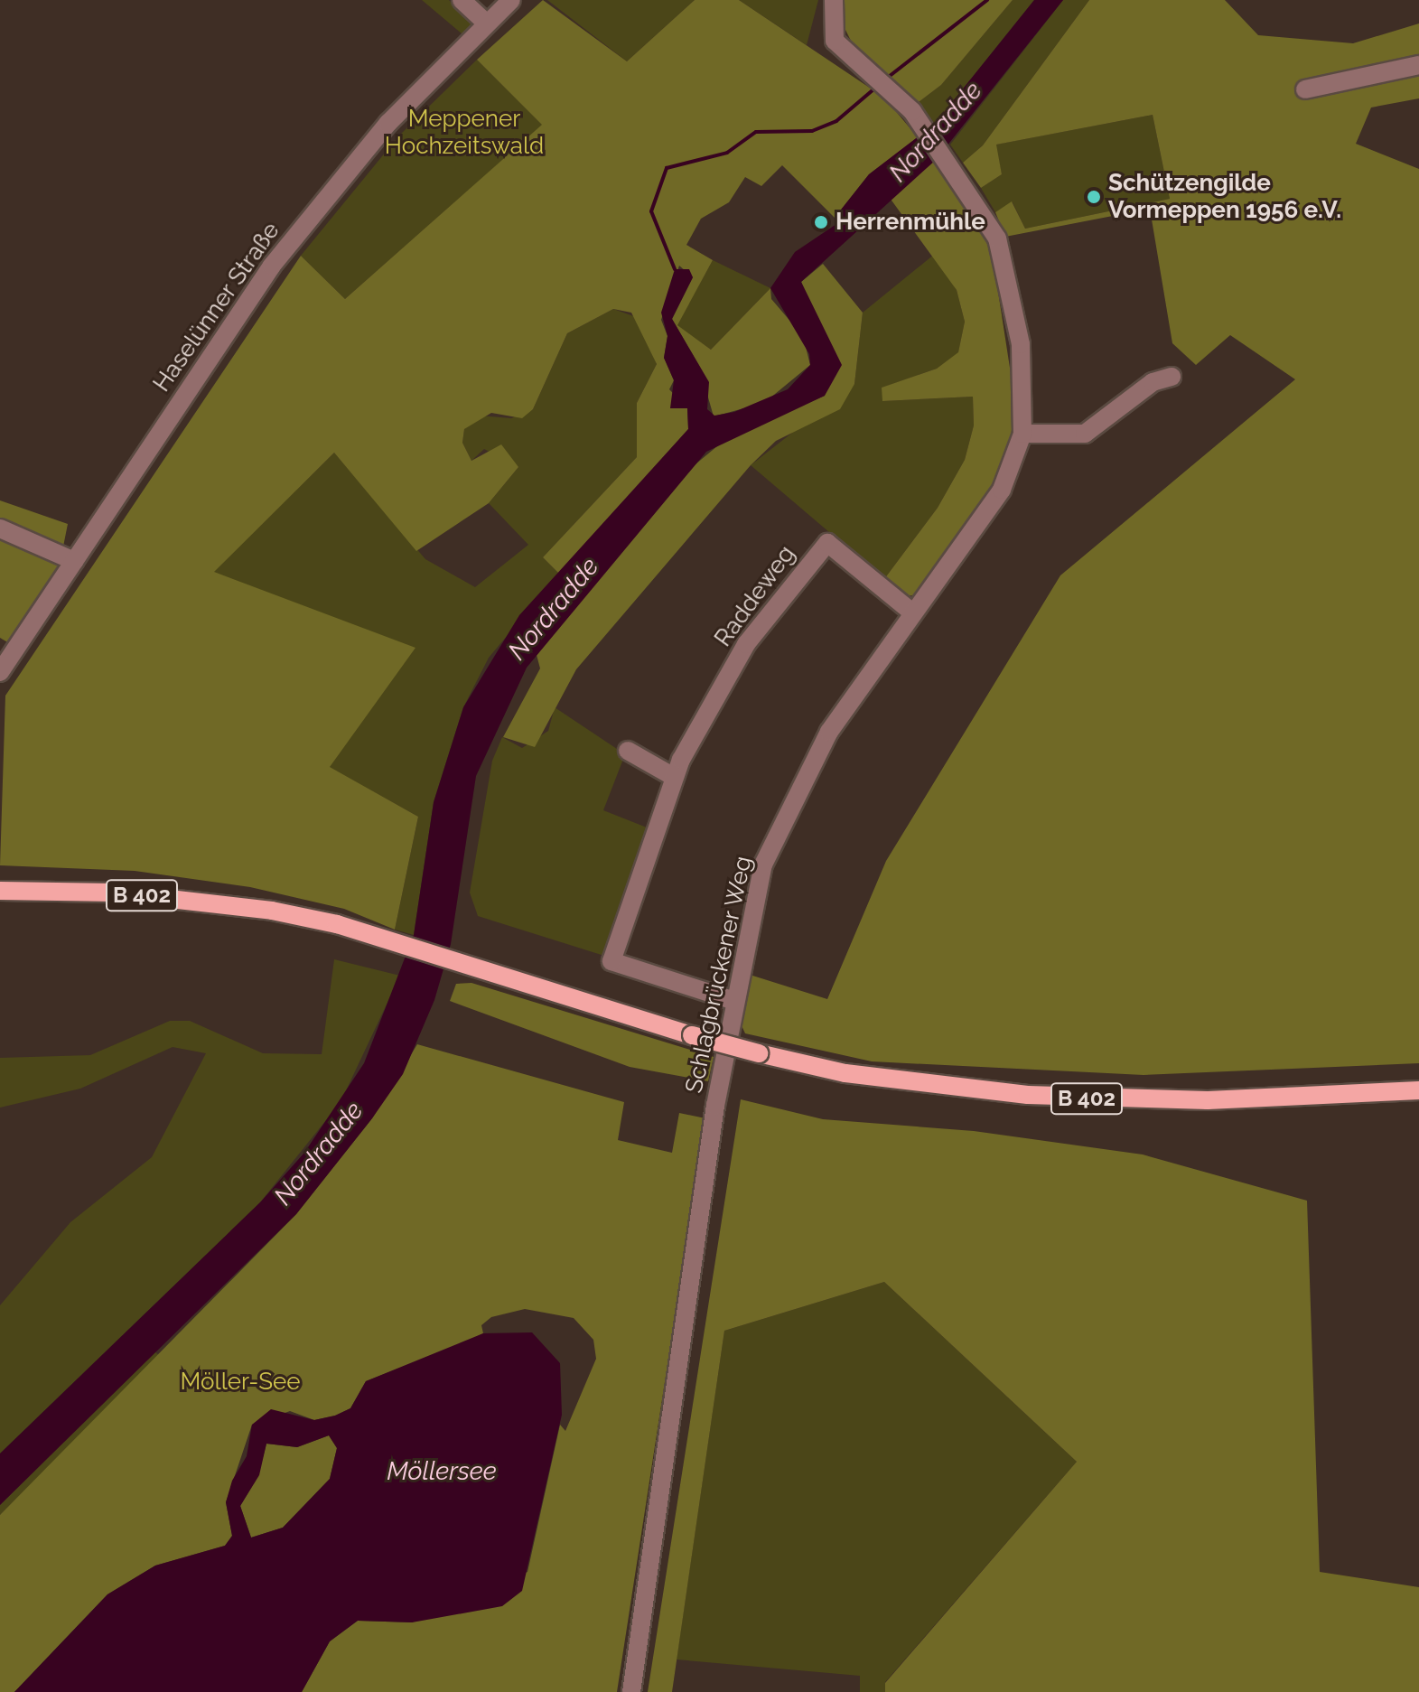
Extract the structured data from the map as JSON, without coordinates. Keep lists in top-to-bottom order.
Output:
{
  "streets": {
    "main road": ["B 402"],
    "street": ["Haselünner Straße", "Raddeweg", "Schlagbrückener Weg"]
  },
  "crossings": [
    ["Raddeweg", "Schlagbrückener Weg"]
  ],
  "water": ["Nordradde", "Möllersee"],
  "parks": ["Meppener Hochzeitswald", "Möller-See"],
  "places": ["Schützengilde Vormeppen 1956 e.V.", "Herrenmühle"]
}
